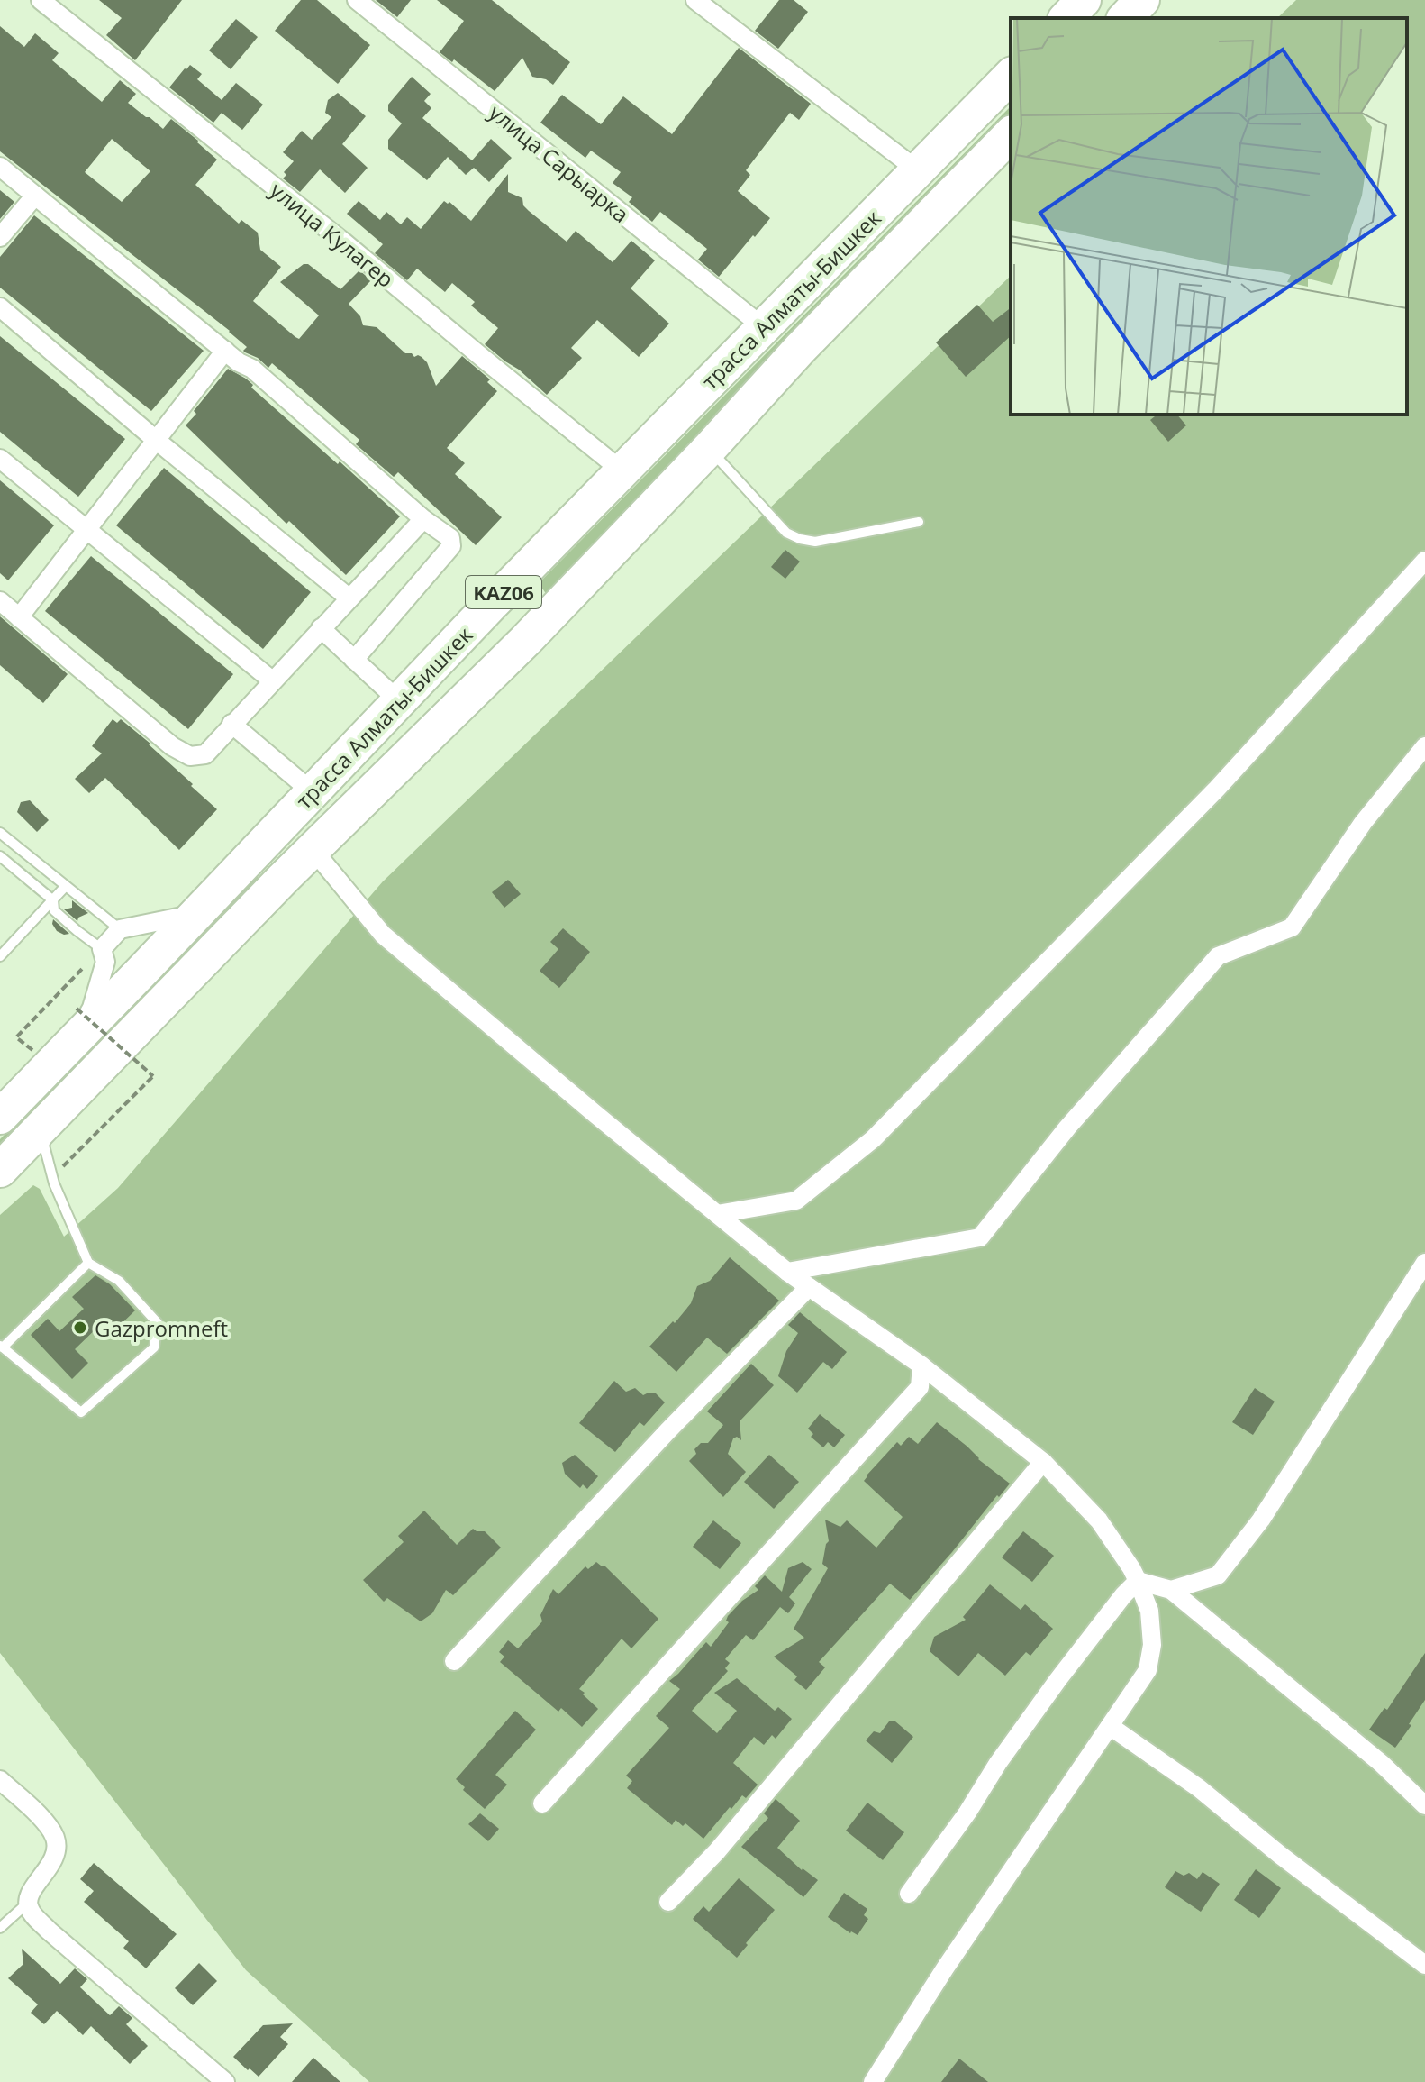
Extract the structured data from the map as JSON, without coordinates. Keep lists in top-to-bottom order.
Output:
{
  "streets": {
    "highway": ["трасса Алматы-Бишкек", "KАZ06"],
    "street": ["улица Сарыарка", "улица Кулагер"]
  },
  "crossings": [
    ["улица Сарыарка", "трасса Алматы-Бишкек"],
    ["улица Кулагер", "трасса Алматы-Бишкек"]
  ],
  "places": ["Gazpromneft"]
}
